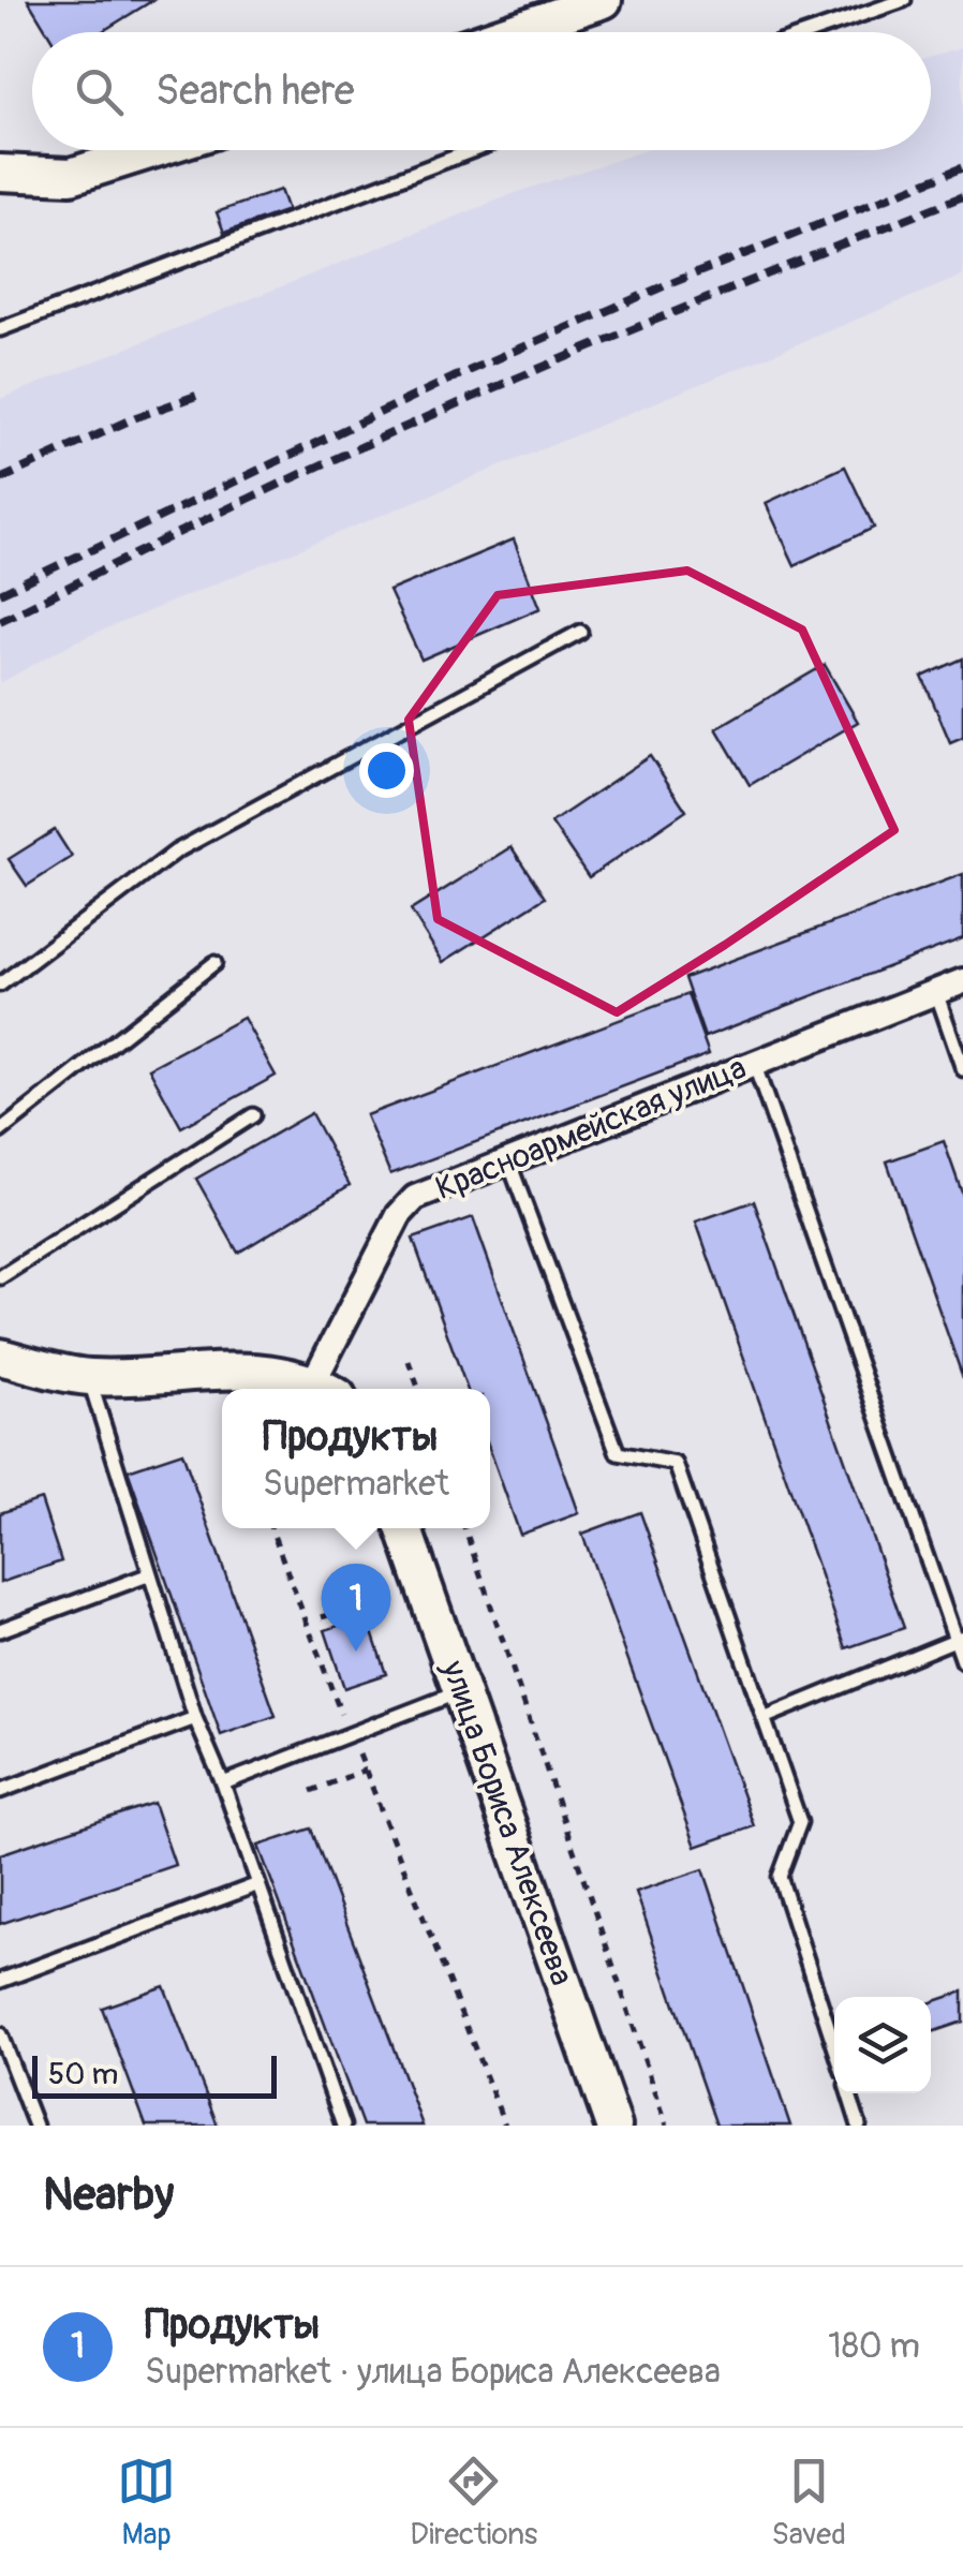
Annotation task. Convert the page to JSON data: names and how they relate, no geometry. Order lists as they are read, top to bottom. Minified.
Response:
{"streets":{"street":["Красноармейская улица","улица Бориса Алексеева"]},"scale_bar":"50 m","page":{"search":"Search here","popup":["Продукты","Supermarket"],"pins":"1","scale":"50 m","heading":"Nearby","list":[{"mark":"1","name":"Продукты","note":"Supermarket · улица Бориса Алексеева","value":"180 m"}],"nav":["Map","Directions","Saved"]}}
